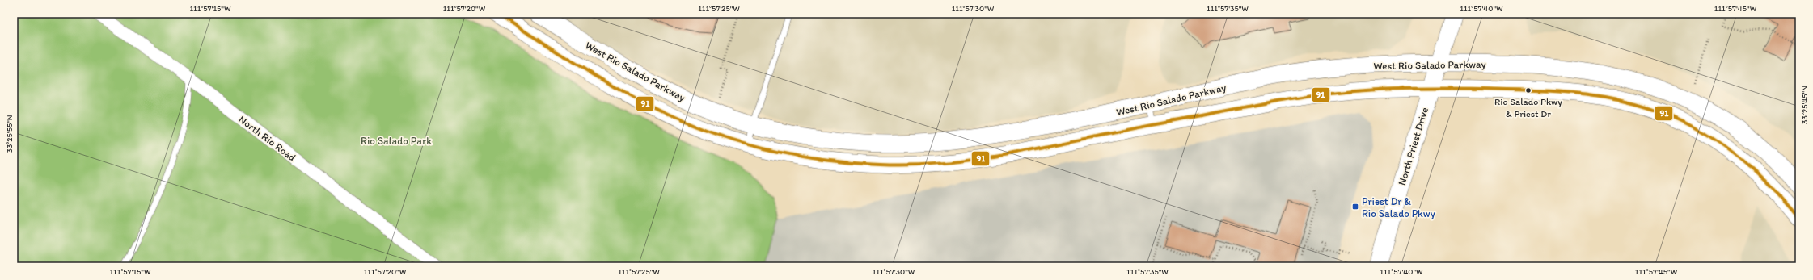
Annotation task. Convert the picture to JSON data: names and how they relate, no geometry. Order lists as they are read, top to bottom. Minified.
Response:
{"streets":{"main road":["West Rio Salado Parkway","North Priest Drive"],"street":["North Rio Road"]},"crossings":[["West Rio Salado Parkway","North Priest Drive"]],"parks":["Rio Salado Park"],"places":{"other":["Rio Salado Pkwy & Priest Dr"],"transit":["Priest Dr & Rio Salado Pkwy"]},"lines":["transit line 91"],"coordinates":["111°57'15\"W","111°57'20\"W","111°57'25\"W","111°57'30\"W","111°57'35\"W","111°57'40\"W","111°57'45\"W","33°25'45\"N","33°25'55\"N"]}
